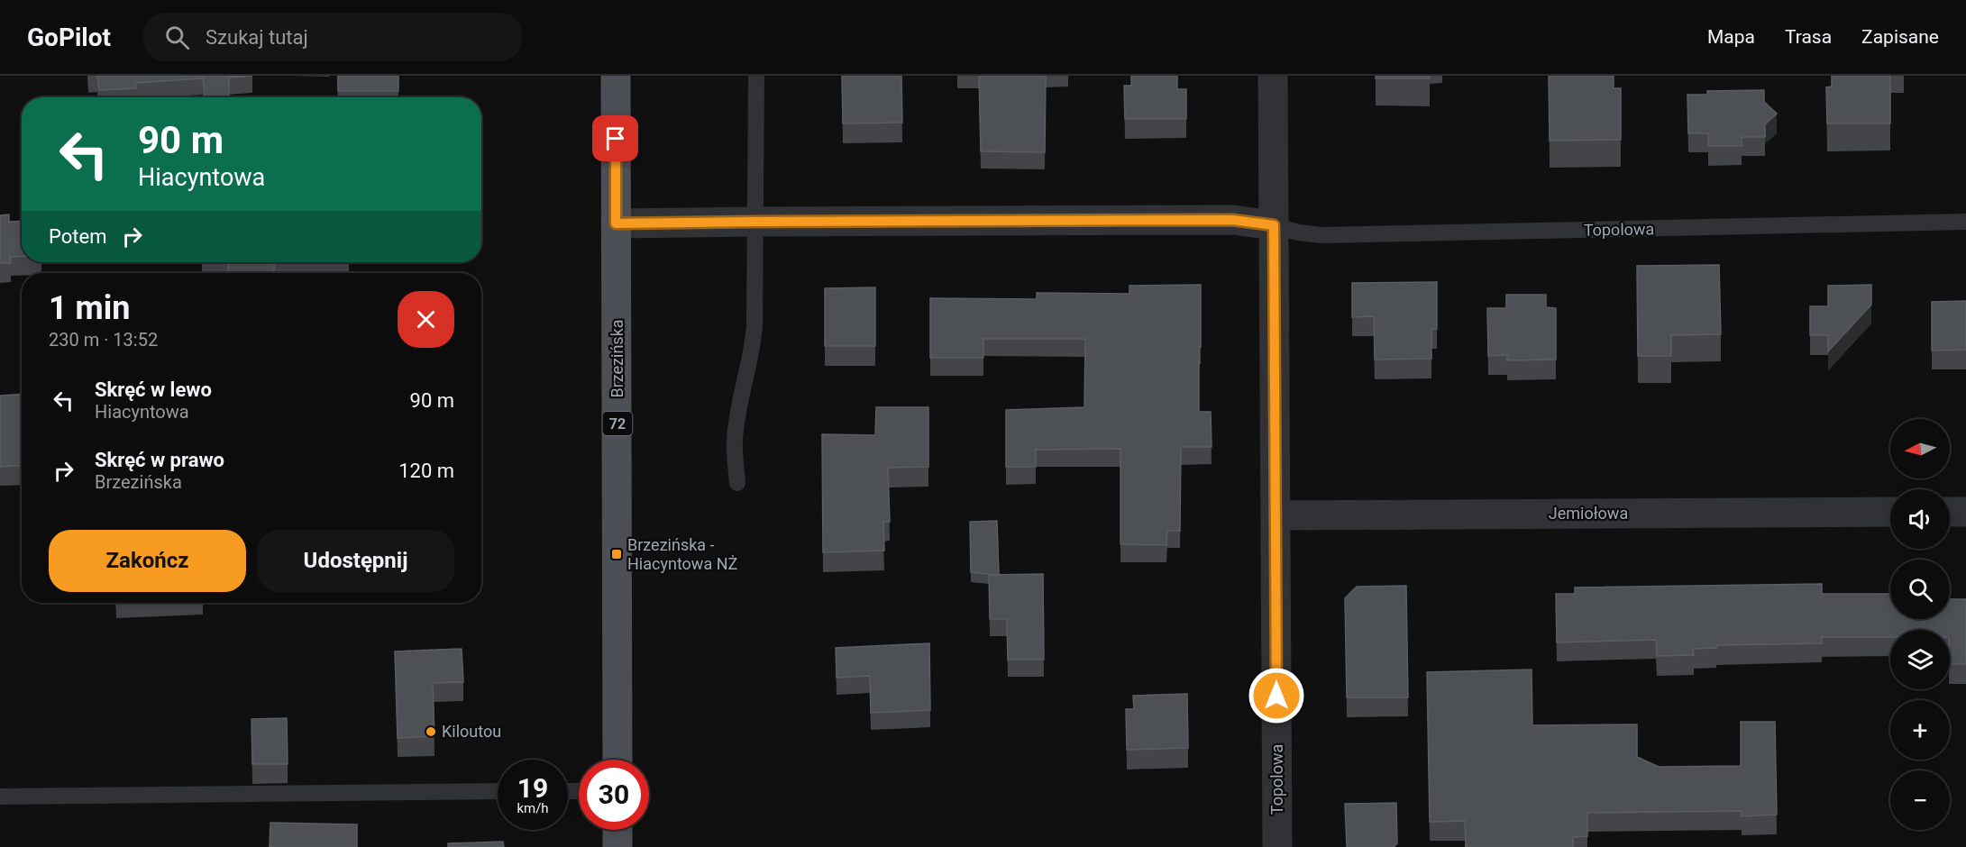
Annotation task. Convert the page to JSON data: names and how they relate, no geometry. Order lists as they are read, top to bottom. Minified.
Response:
{"streets":{"main road":["Brzezińska","72"],"street":["Topolowa","Jemiołowa"]},"crossings":[["Topolowa","Jemiołowa"]],"places":{"transit":["Brzezińska - Hiacyntowa NŻ"],"other":["Kiloutou"]},"north":"left","page":{"header":"GoPilot","search":"Szukaj tutaj","nav":["Mapa","Trasa","Zapisane"],"turn":["90 m","Hiacyntowa"],"then":"Potem","heading":["1 min","230 m · 13:52"],"list":[{"name":"Skręć w lewo","note":"Hiacyntowa","value":"90 m"},{"name":"Skręć w prawo","note":"Brzezińska","value":"120 m"}],"map_buttons":["+","−"],"buttons":["Zakończ","Udostępnij"],"speed":"19 km/h","limit":"30"}}
